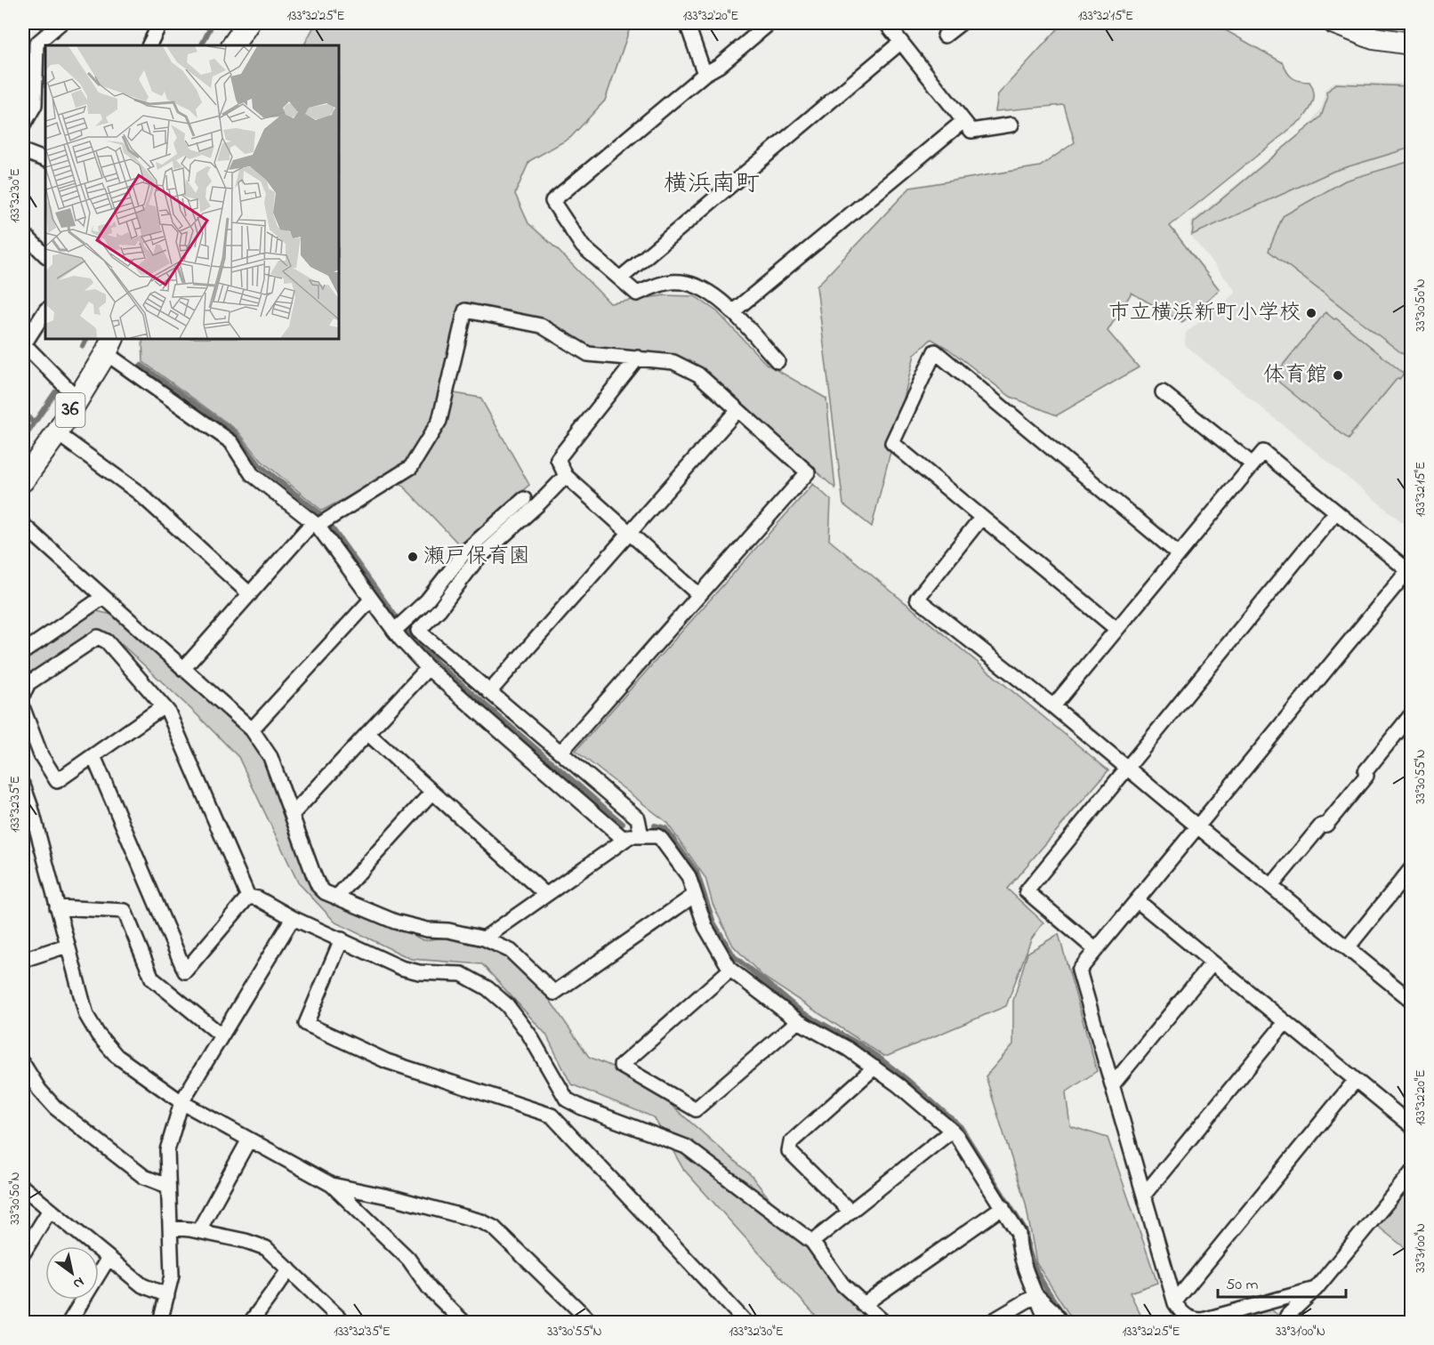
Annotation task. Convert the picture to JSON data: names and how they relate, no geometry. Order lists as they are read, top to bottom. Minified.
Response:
{"streets":{"main road":["36"]},"districts":["横浜南町"],"places":["市立横浜新町小学校","体育館","瀬戸保育園"],"scale_bar":"50 m","north":"bottom right","coordinates":["133°32'25\"E","133°32'20\"E","133°32'15\"E","133°32'30\"E","33°30'50\"N","33°30'55\"N","133°32'35\"E","33°31'00\"N"]}
